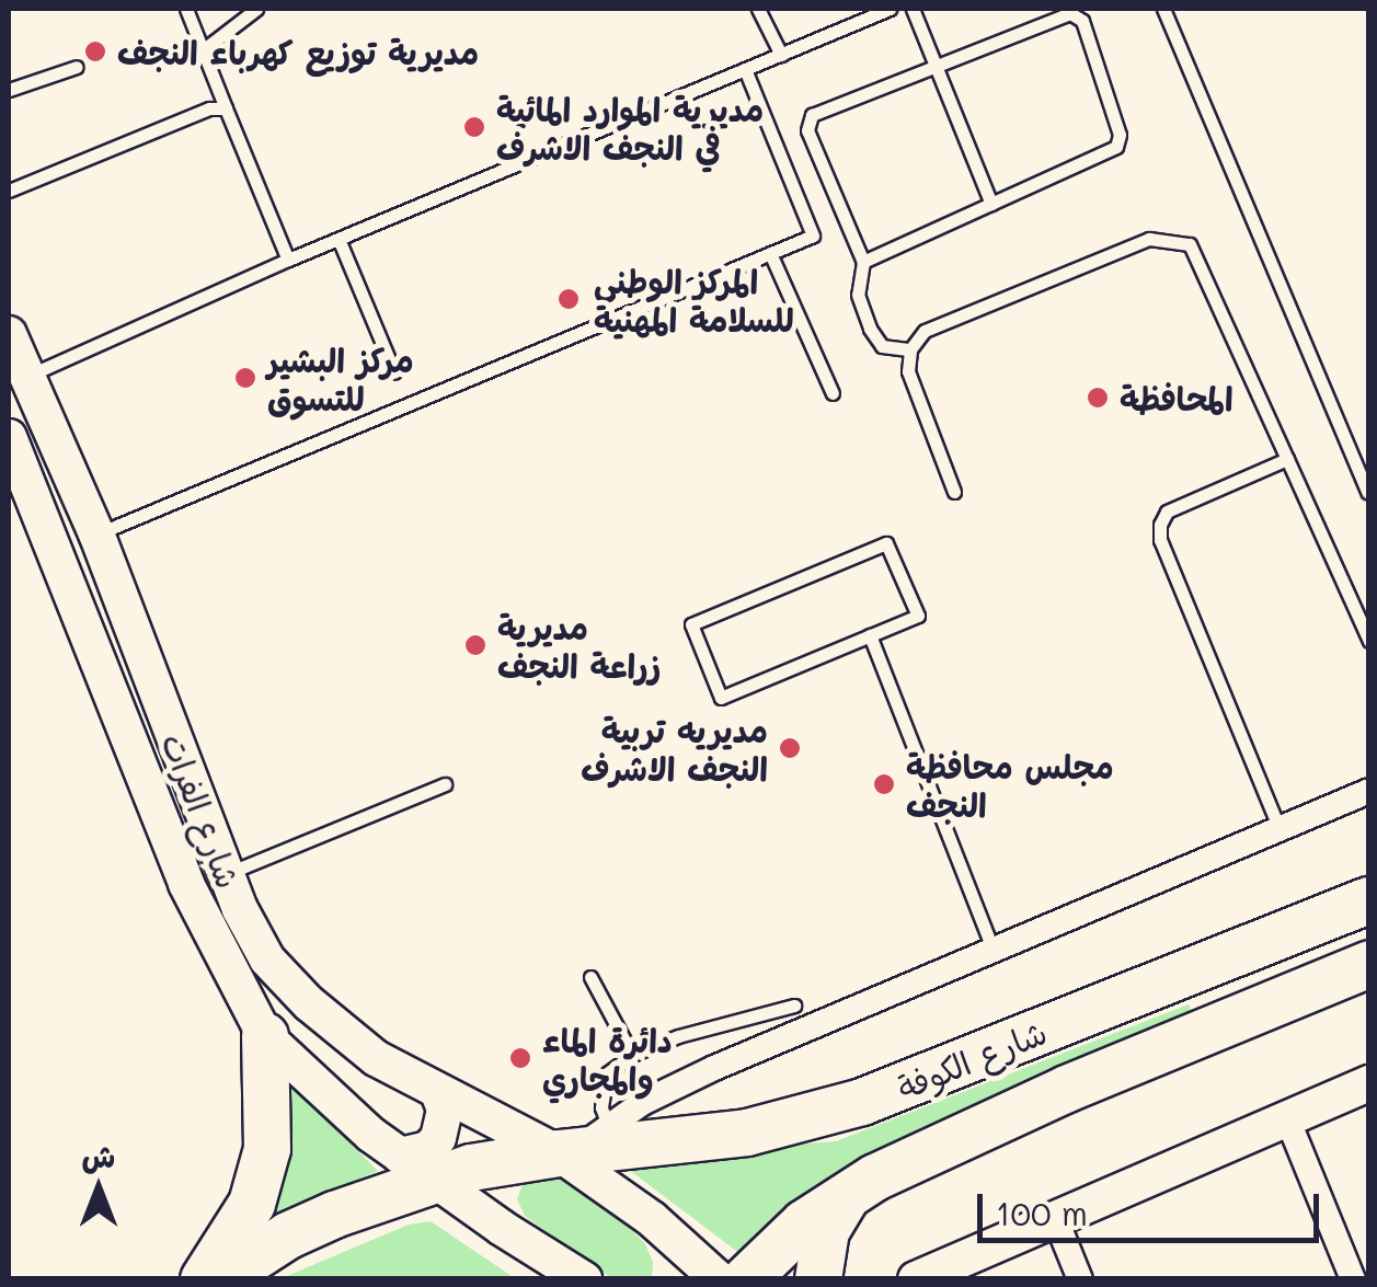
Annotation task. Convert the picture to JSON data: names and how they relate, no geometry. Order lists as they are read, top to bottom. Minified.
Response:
{"streets":{"highway":["شارع الكوفة"],"main road":["شارع الفرات"]},"crossings":[["شارع الفرات","شارع الكوفة"]],"places":["مديرية توزيع كهرباء النجف","مديرية الموارد المائية في النجف الاشرف","المركز الوطني للسلامة المهنية","مركز البشير للتسوق","المحافظة","مديرية زراعة النجف","مديريه تربية النجف الاشرف","مجلس محافظة النجف","دائرة الماء والمجاري"],"scale_bar":"100 m","north":"top"}
